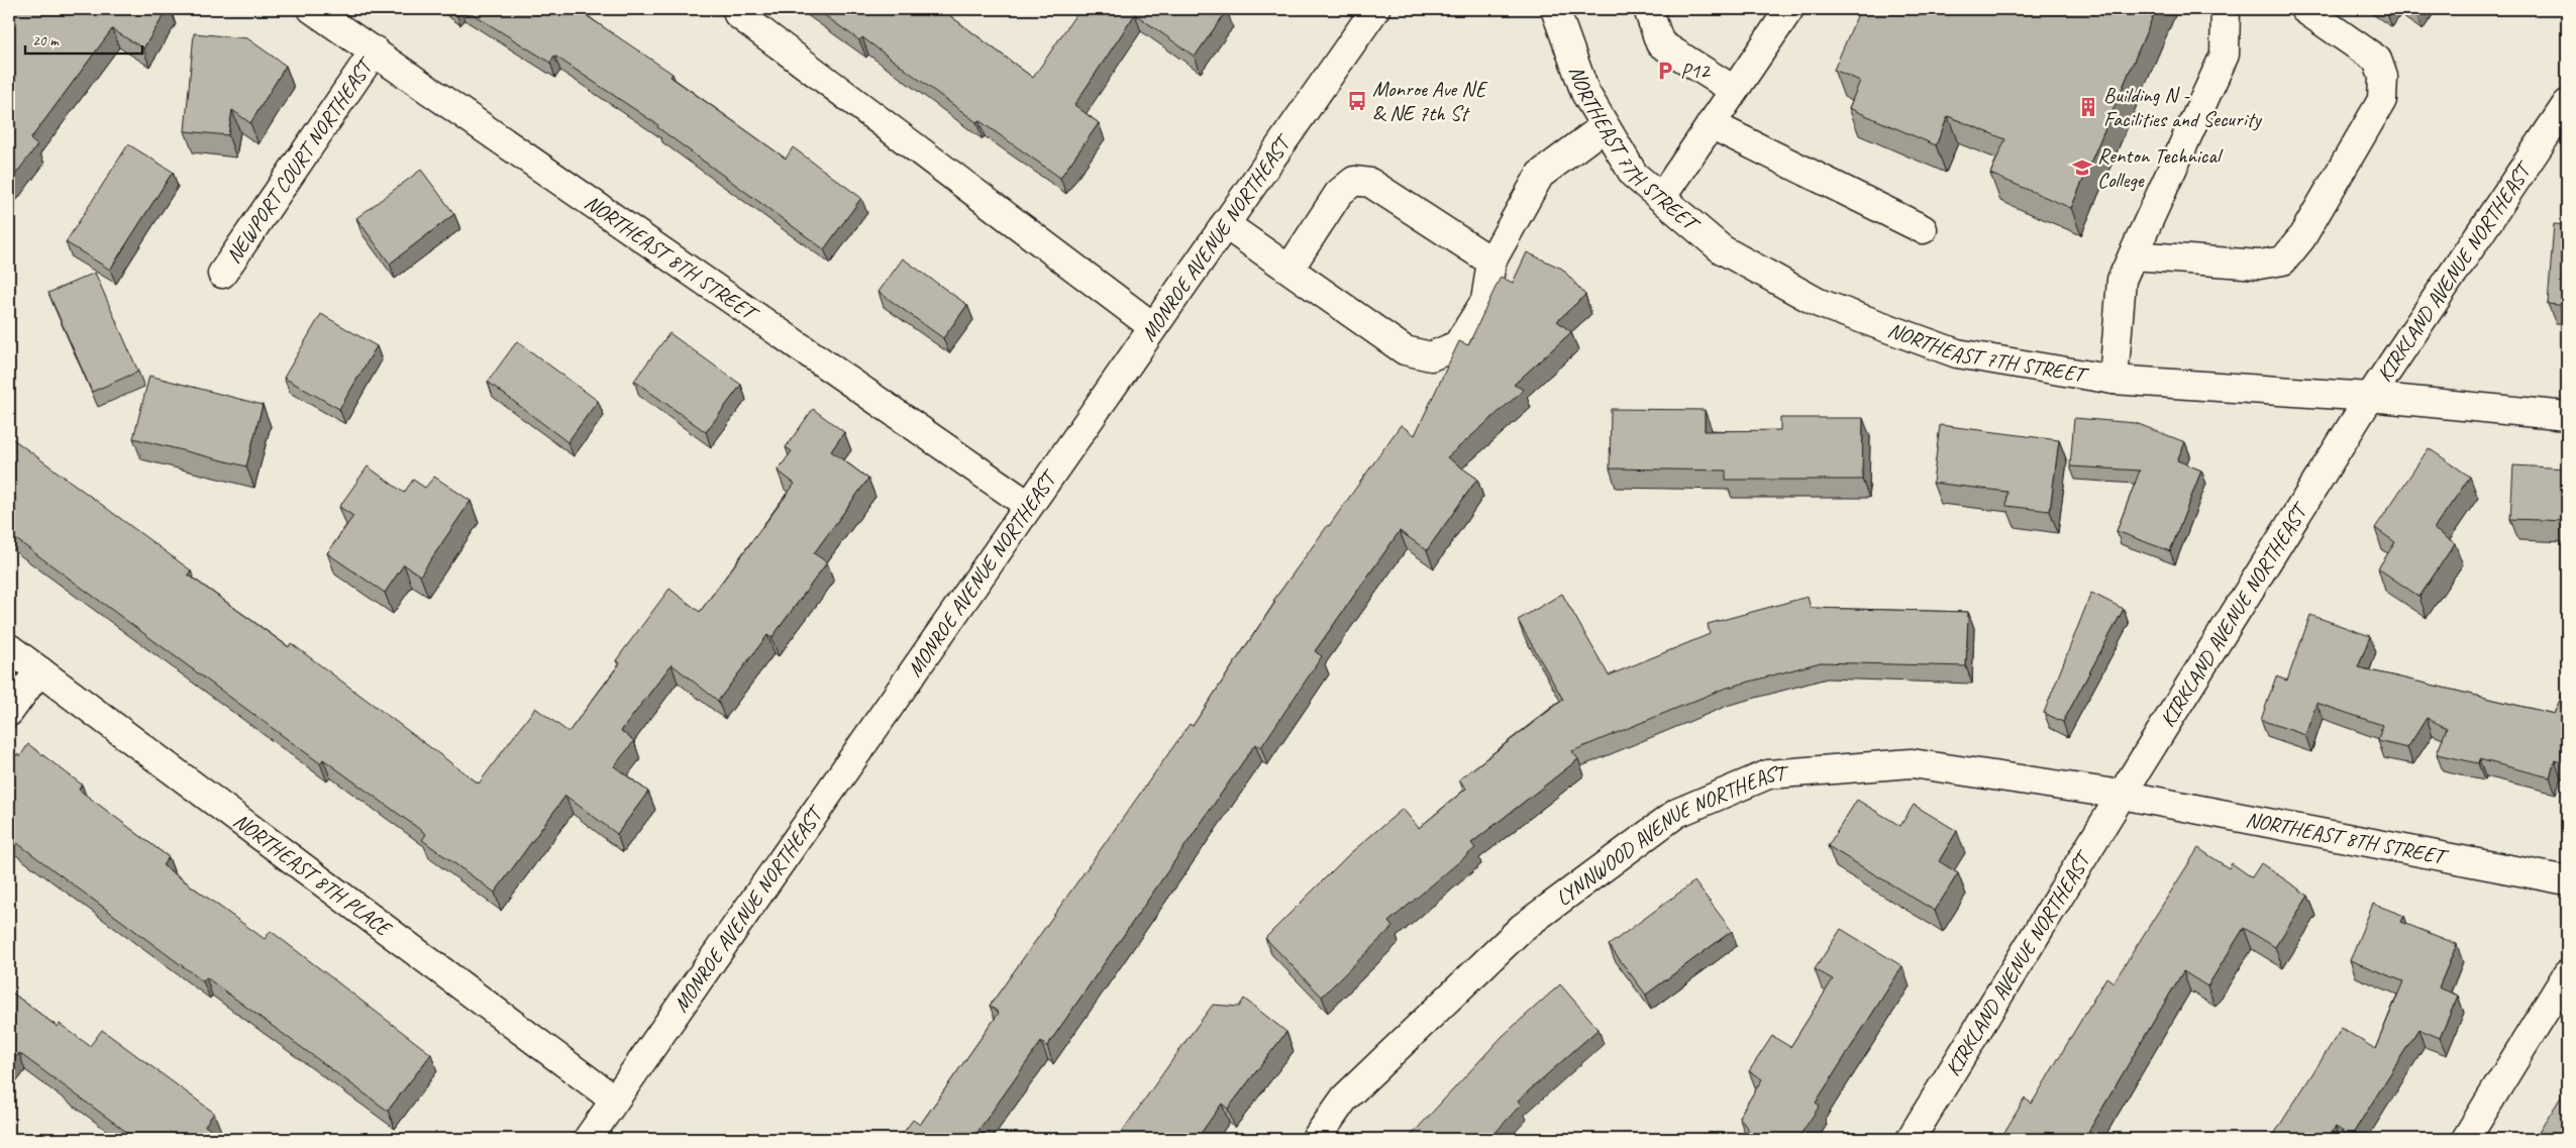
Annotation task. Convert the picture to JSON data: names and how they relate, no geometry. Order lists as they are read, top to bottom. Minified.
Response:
{"streets":{"street":["NORTHEAST 7TH STREET","NEWPORT COURT NORTHEAST","MONROE AVENUE NORTHEAST","NORTHEAST 8TH STREET","KIRKLAND AVENUE NORTHEAST","LYNNWOOD AVENUE NORTHEAST","NORTHEAST 8TH PLACE"]},"crossings":[["NORTHEAST 7TH STREET","KIRKLAND AVENUE NORTHEAST"],["NEWPORT COURT NORTHEAST","NORTHEAST 8TH STREET"],["MONROE AVENUE NORTHEAST","NORTHEAST 8TH STREET"],["MONROE AVENUE NORTHEAST","NORTHEAST 8TH PLACE"],["NORTHEAST 8TH STREET","KIRKLAND AVENUE NORTHEAST"],["NORTHEAST 8TH STREET","LYNNWOOD AVENUE NORTHEAST"],["KIRKLAND AVENUE NORTHEAST","LYNNWOOD AVENUE NORTHEAST"]],"places":{"parking":["P12"],"bus stop":["Monroe Ave NE & NE 7th St"],"building":["Building N - Facilities and Security"],"school or university":["Renton Technical College"]},"scale_bar":"20 m"}
